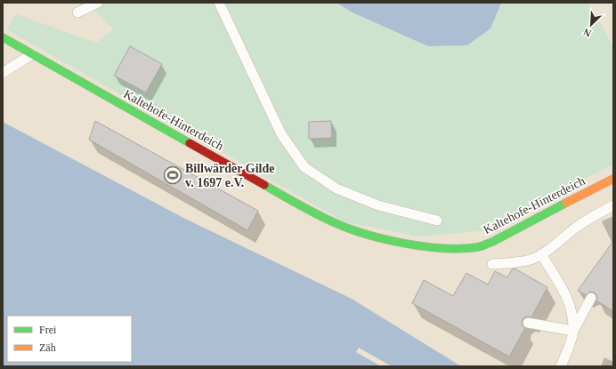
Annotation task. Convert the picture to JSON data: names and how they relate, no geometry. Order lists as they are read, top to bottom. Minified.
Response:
{"streets":{"street":["Kaltehofe-Hinterdeich"]},"places":{"sports":["Billwärder Gilde v. 1697 e.V."]},"legend":["Frei","Zäh"],"north":"bottom left"}
